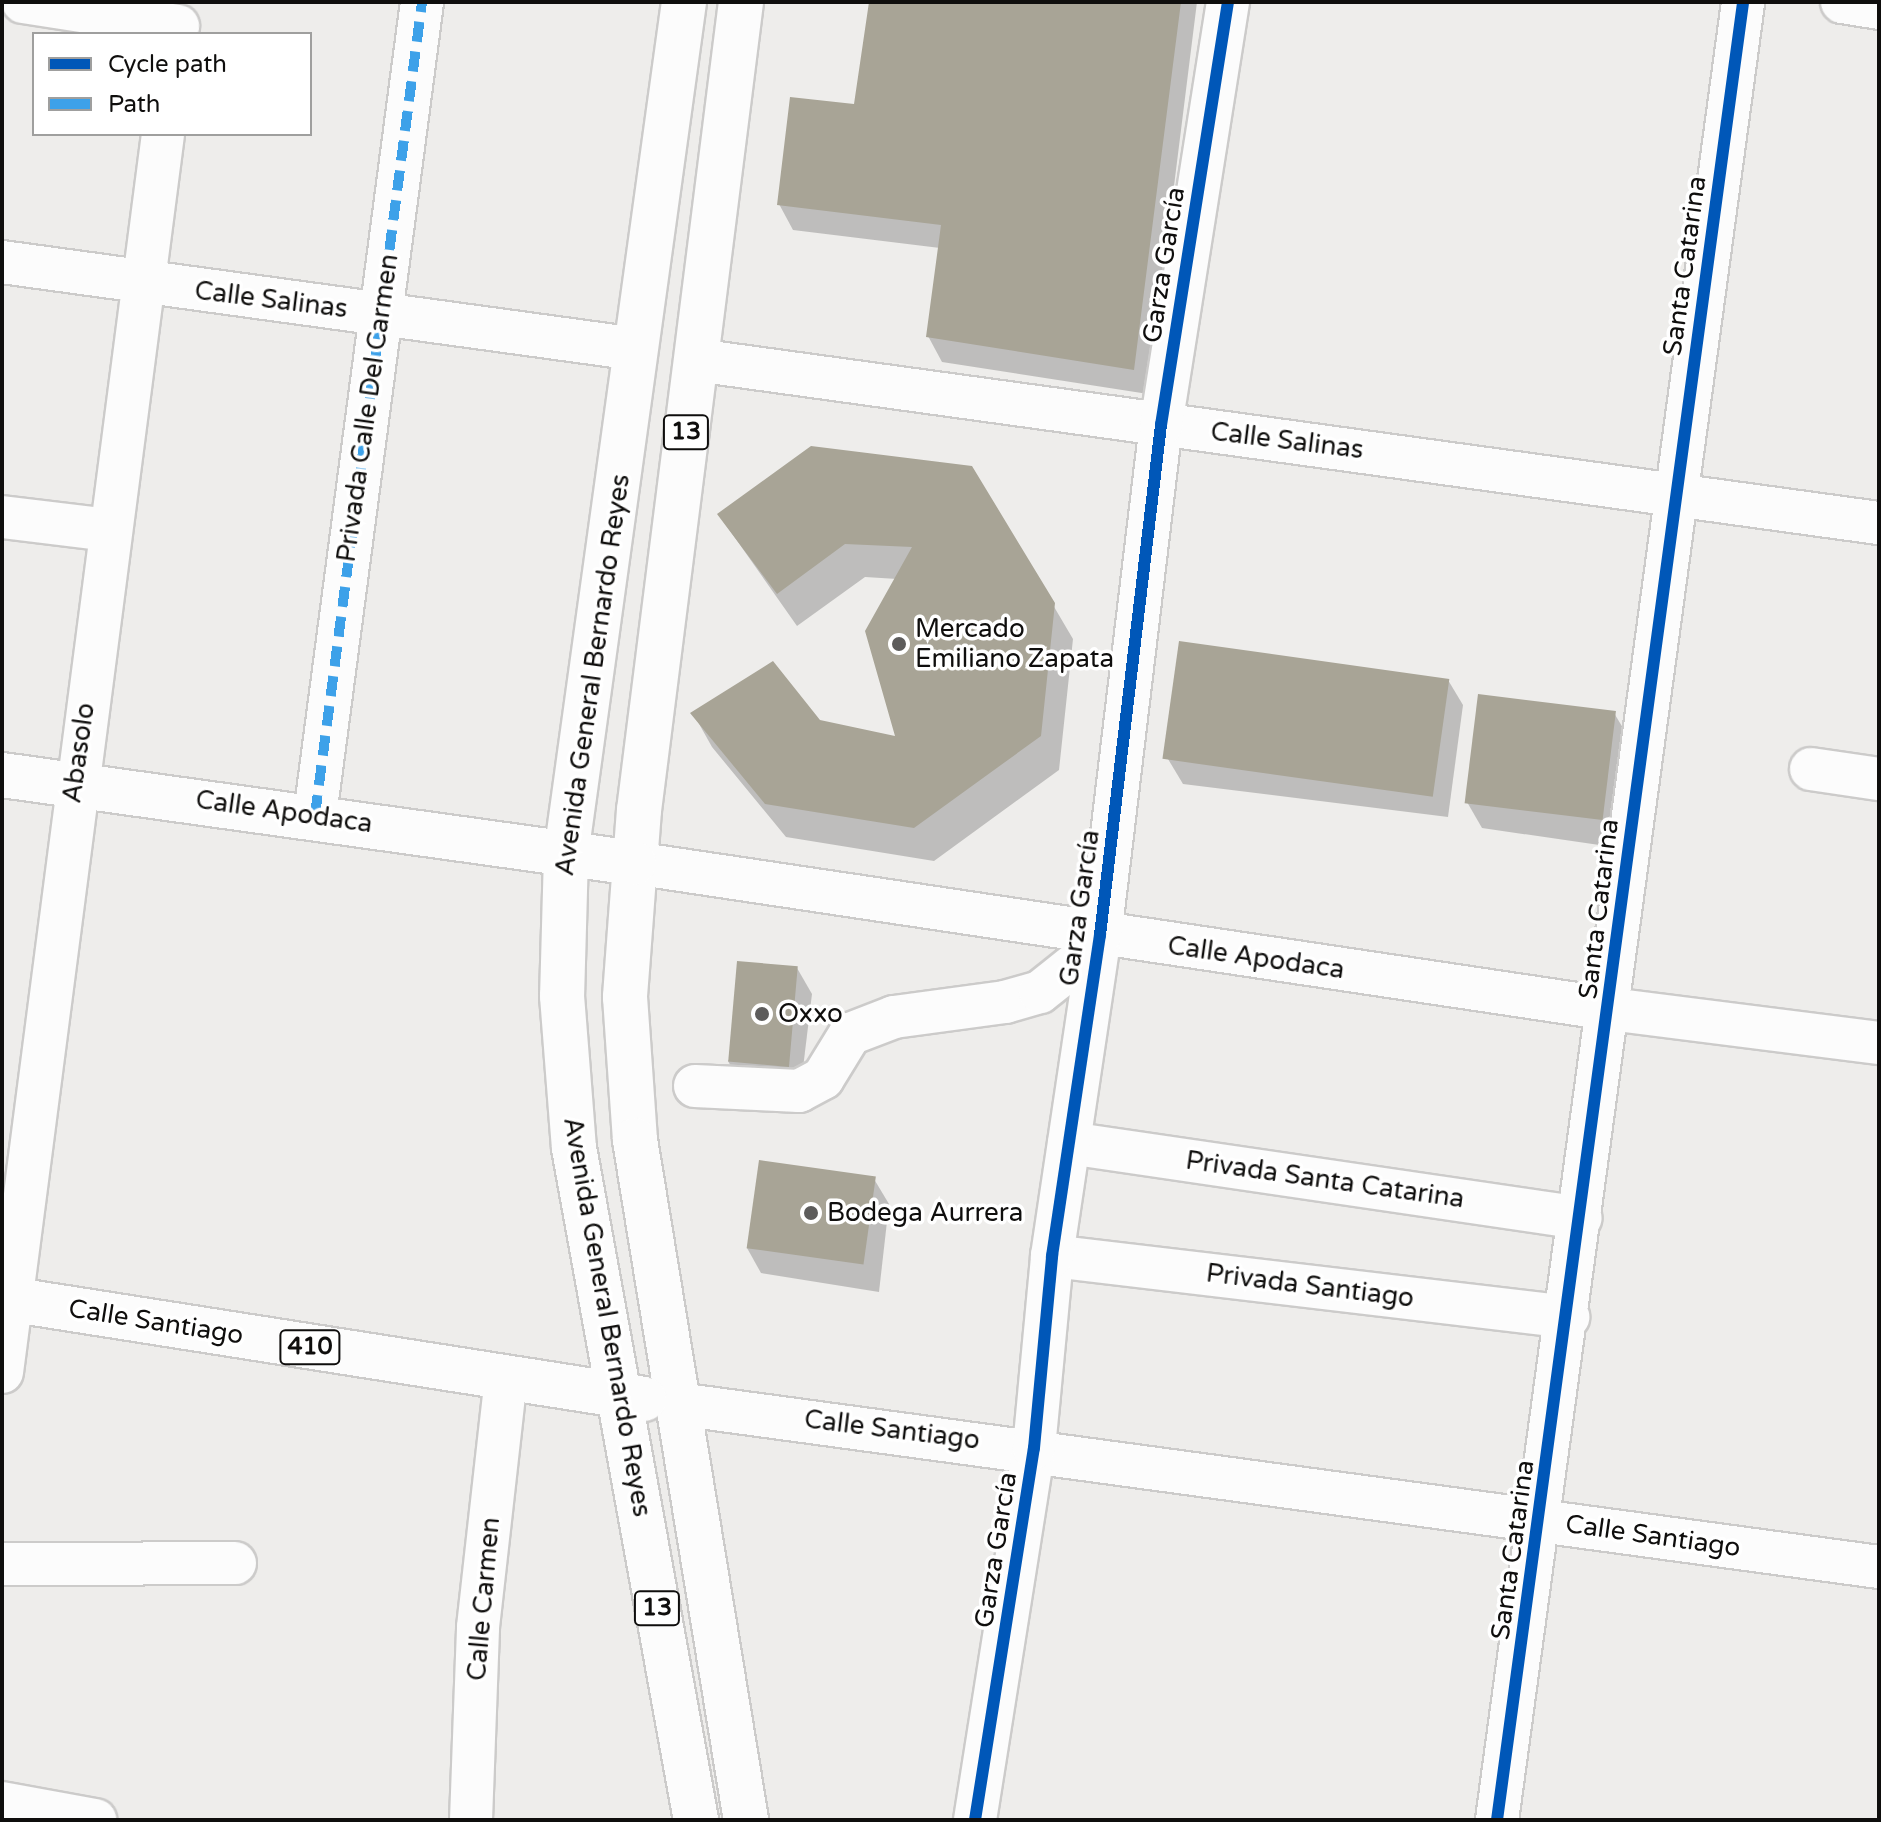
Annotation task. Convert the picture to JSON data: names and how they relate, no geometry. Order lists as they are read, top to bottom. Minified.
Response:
{"streets":{"main road":["13","Avenida General Bernardo Reyes","Calle Apodaca","Calle Santiago","410"],"street":["Garza García","Santa Catarina","Calle Salinas","Privada Calle Del Carmen","Abasolo","Privada Santa Catarina","Privada Santiago","Calle Carmen"]},"crossings":[["Garza García","Calle Salinas"],["Garza García","Calle Apodaca"],["Garza García","Privada Santa Catarina"],["Garza García","Privada Santiago"],["Garza García","Calle Santiago"],["Santa Catarina","Calle Salinas"],["Santa Catarina","Calle Apodaca"],["Santa Catarina","Privada Santa Catarina"],["Santa Catarina","Privada Santiago"],["Santa Catarina","Calle Santiago"],["Calle Salinas","Privada Calle Del Carmen"],["Calle Salinas","Avenida General Bernardo Reyes"],["Calle Salinas","Abasolo"],["Privada Calle Del Carmen","Calle Apodaca"],["Avenida General Bernardo Reyes","Calle Apodaca"],["Avenida General Bernardo Reyes","Calle Santiago"],["Abasolo","Calle Apodaca"],["Abasolo","Calle Santiago"],["Calle Santiago","Calle Carmen"]],"places":["Mercado Emiliano Zapata","Oxxo","Bodega Aurrera"],"legend":["Cycle path","Path"]}
